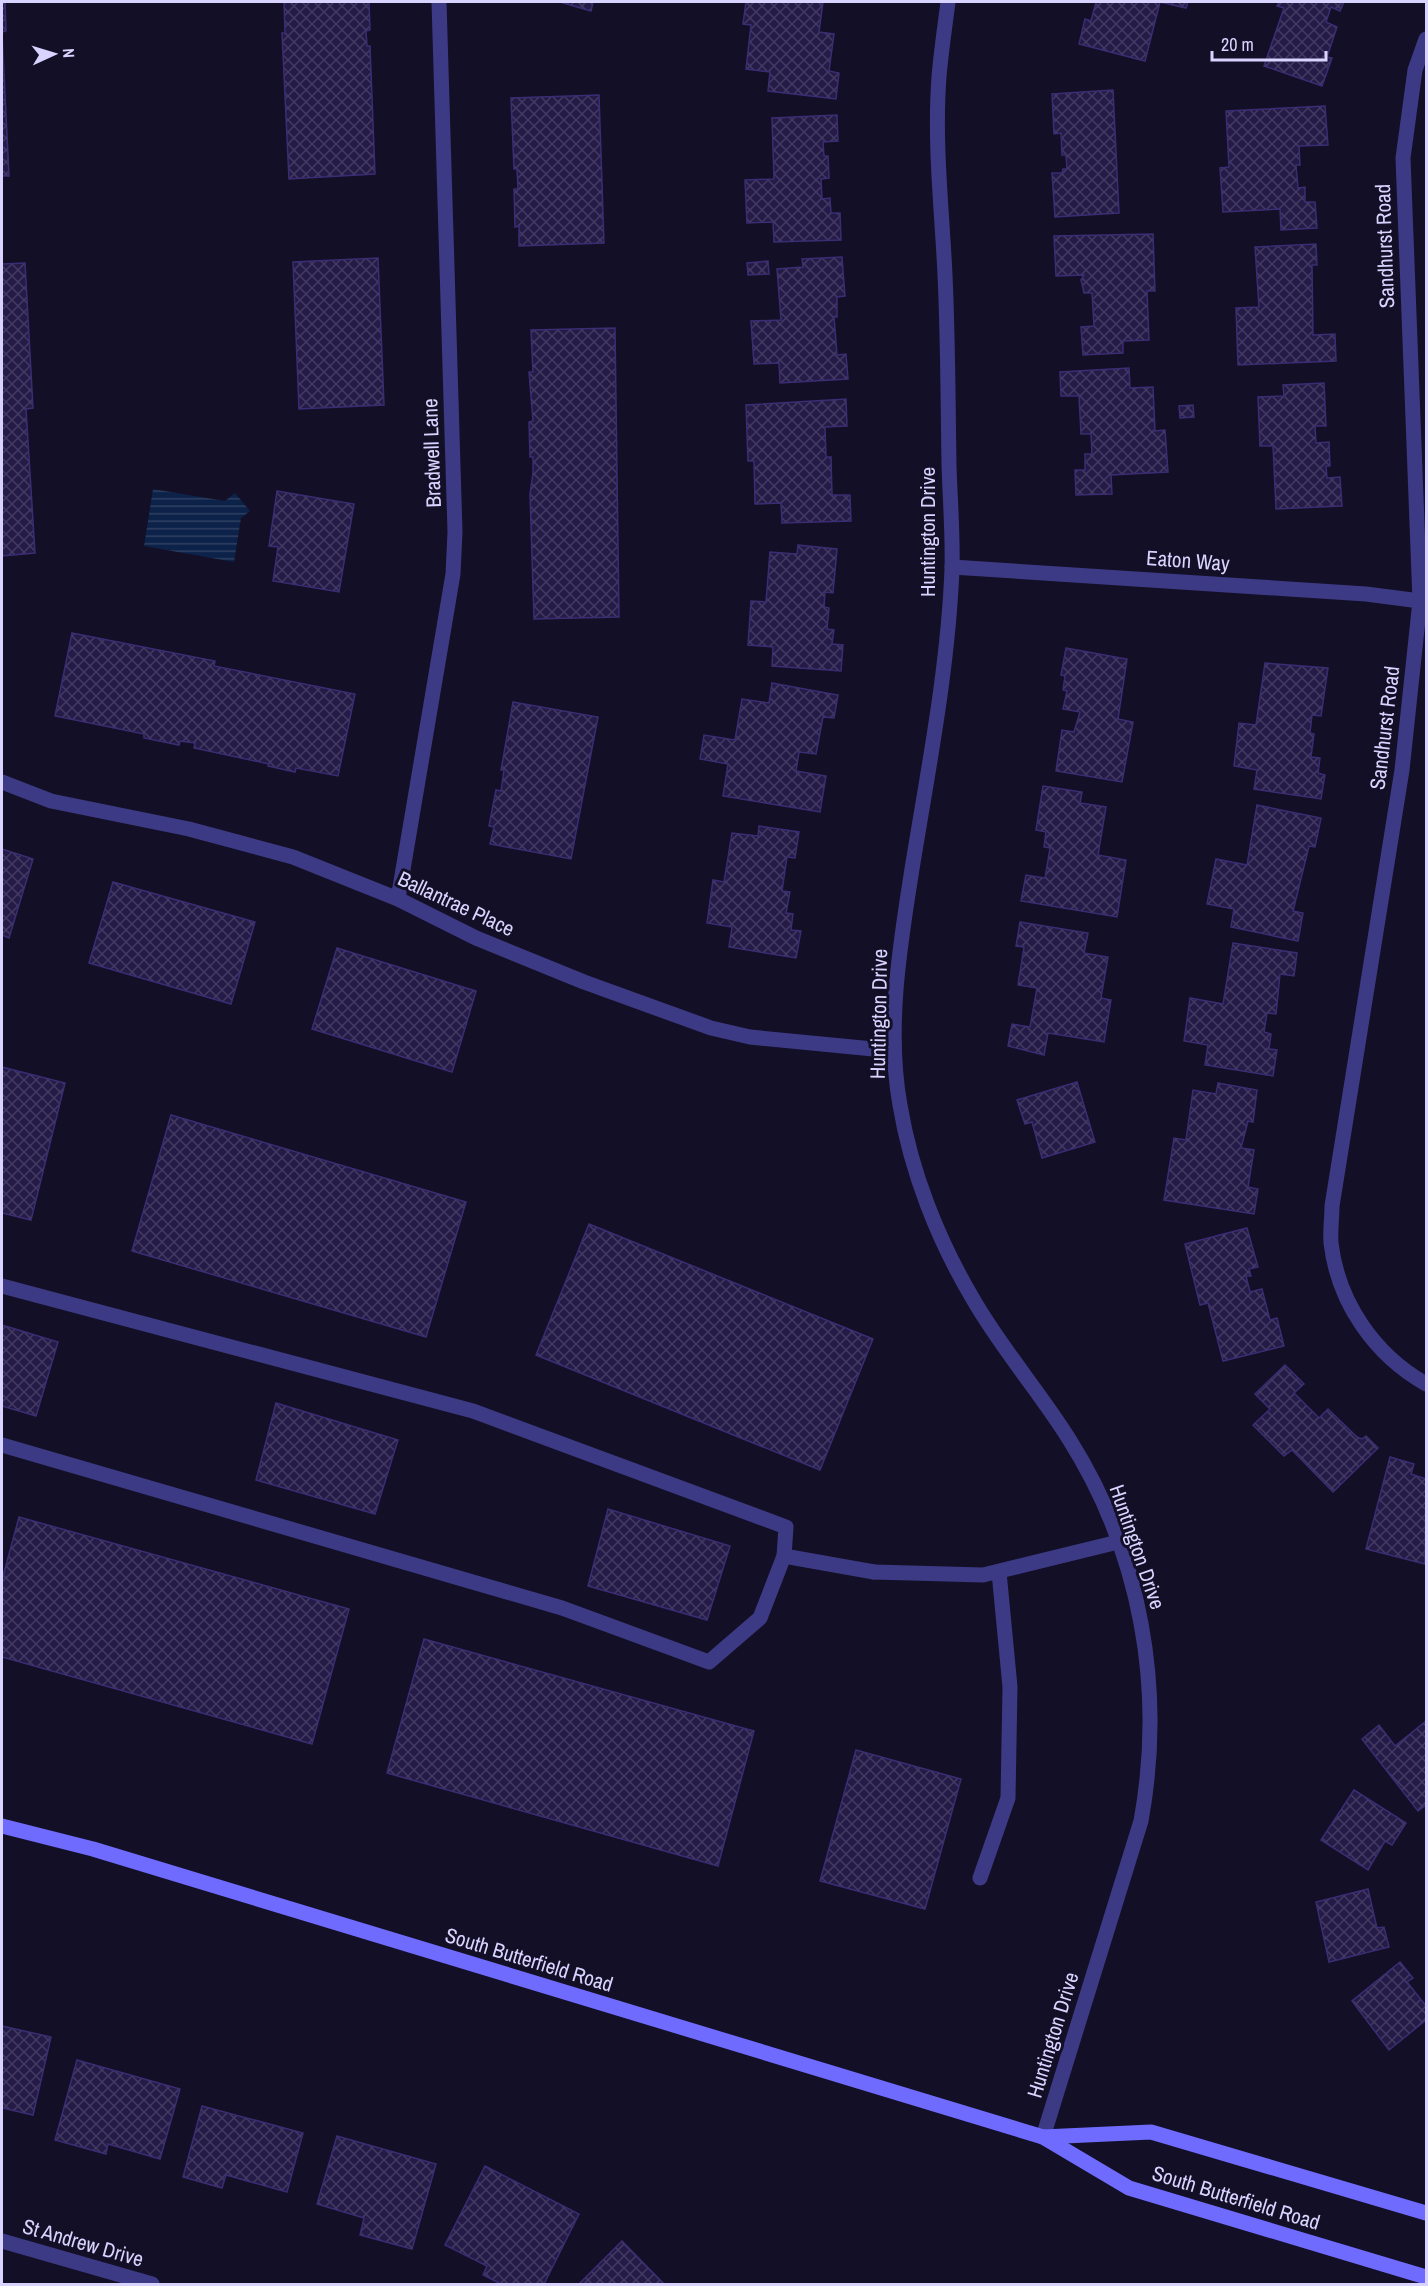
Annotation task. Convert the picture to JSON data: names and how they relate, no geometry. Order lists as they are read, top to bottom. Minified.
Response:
{"streets":{"main road":["South Butterfield Road"],"street":["Sandhurst Road","Bradwell Lane","Huntington Drive","Eaton Way","Ballantrae Place","St Andrew Drive"]},"crossings":[["Sandhurst Road","Eaton Way"],["Bradwell Lane","Ballantrae Place"],["Huntington Drive","Eaton Way"],["Huntington Drive","Ballantrae Place"],["Huntington Drive","South Butterfield Road"]],"scale_bar":"20 m","north":"right"}
